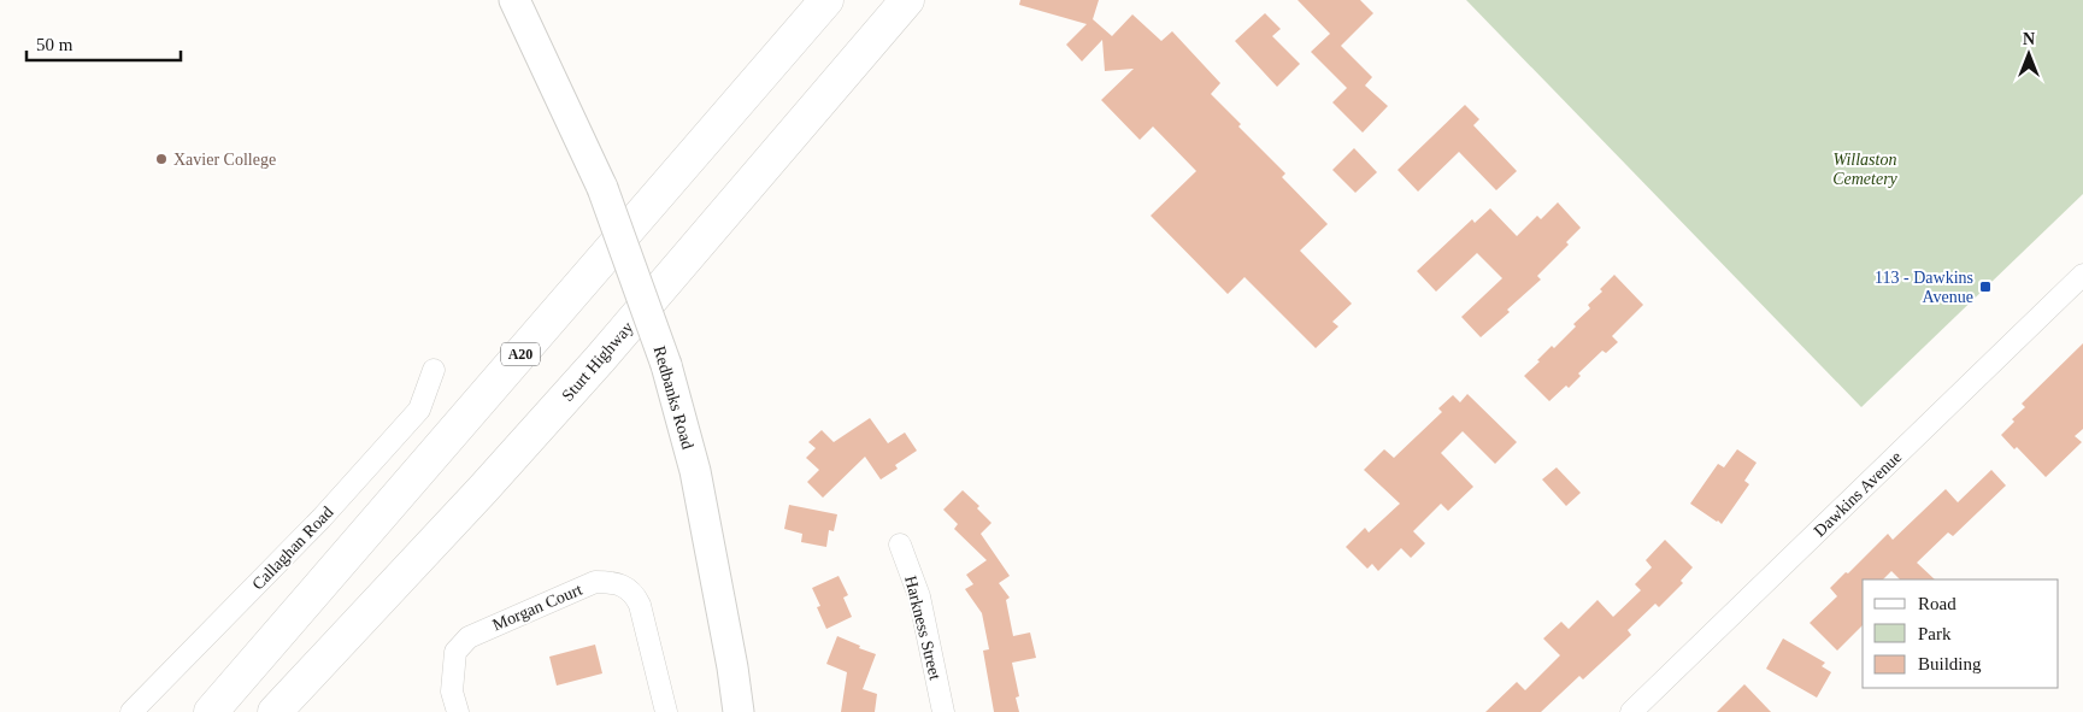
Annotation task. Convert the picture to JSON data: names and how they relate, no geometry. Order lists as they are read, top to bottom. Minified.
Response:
{"streets":{"highway":["A20","Sturt Highway"],"main road":["Redbanks Road"],"street":["Dawkins Avenue","Callaghan Road","Morgan Court","Harkness Street"]},"parks":["Willaston Cemetery"],"places":{"other":["Xavier College"],"transit":["113 - Dawkins Avenue"]},"legend":["Road","Park","Building"],"scale_bar":"50 m","north":"top"}
